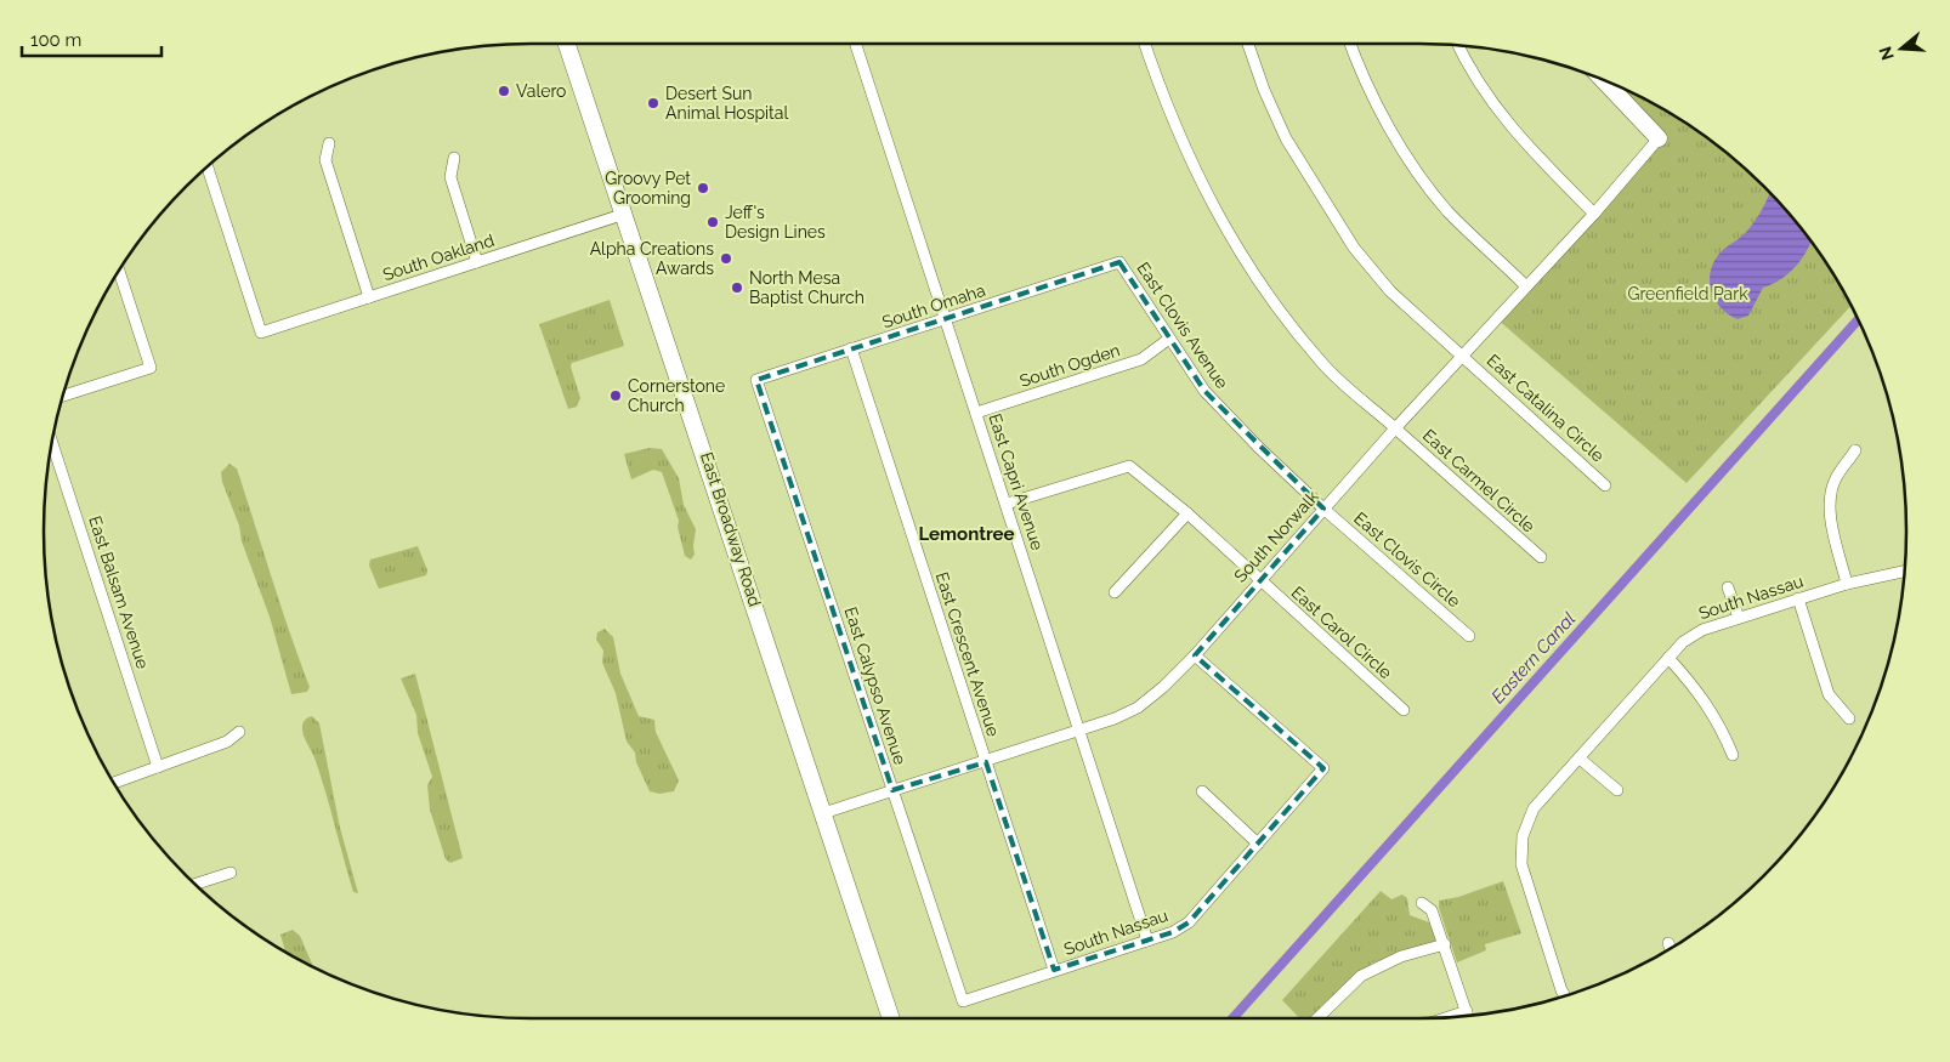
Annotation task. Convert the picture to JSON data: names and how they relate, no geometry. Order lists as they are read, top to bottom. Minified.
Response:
{"streets":{"main road":["East Broadway Road"],"street":["South Oakland","South Omaha","East Clovis Avenue","South Ogden","East Catalina Circle","East Carmel Circle","East Capri Avenue","South Norwalk","East Clovis Circle","East Balsam Avenue","South Nassau","East Carol Circle","East Crescent Avenue","East Calypso Avenue"]},"crossings":[["South Oakland","East Broadway Road"],["South Omaha","East Clovis Avenue"],["South Omaha","East Capri Avenue"],["South Omaha","East Crescent Avenue"],["South Omaha","East Calypso Avenue"],["East Clovis Avenue","South Ogden"],["East Clovis Avenue","South Norwalk"],["East Clovis Avenue","East Clovis Circle"],["South Ogden","East Capri Avenue"],["East Catalina Circle","South Norwalk"],["East Carmel Circle","South Norwalk"],["East Capri Avenue","South Norwalk"],["East Capri Avenue","South Nassau"],["East Capri Avenue","East Carol Circle"],["East Broadway Road","South Norwalk"],["South Norwalk","East Clovis Circle"],["South Norwalk","South Nassau"],["South Norwalk","East Carol Circle"],["South Norwalk","East Crescent Avenue"],["South Norwalk","East Calypso Avenue"],["South Nassau","East Crescent Avenue"],["South Nassau","East Calypso Avenue"]],"districts":["Lemontree"],"water":["Eastern Canal"],"parks":["Greenfield Park"],"places":["Valero","Desert Sun Animal Hospital","Groovy Pet Grooming","Jeff's Design Lines","Alpha Creations Awards","North Mesa Baptist Church","Cornerstone Church"],"scale_bar":"100 m","north":"left"}
